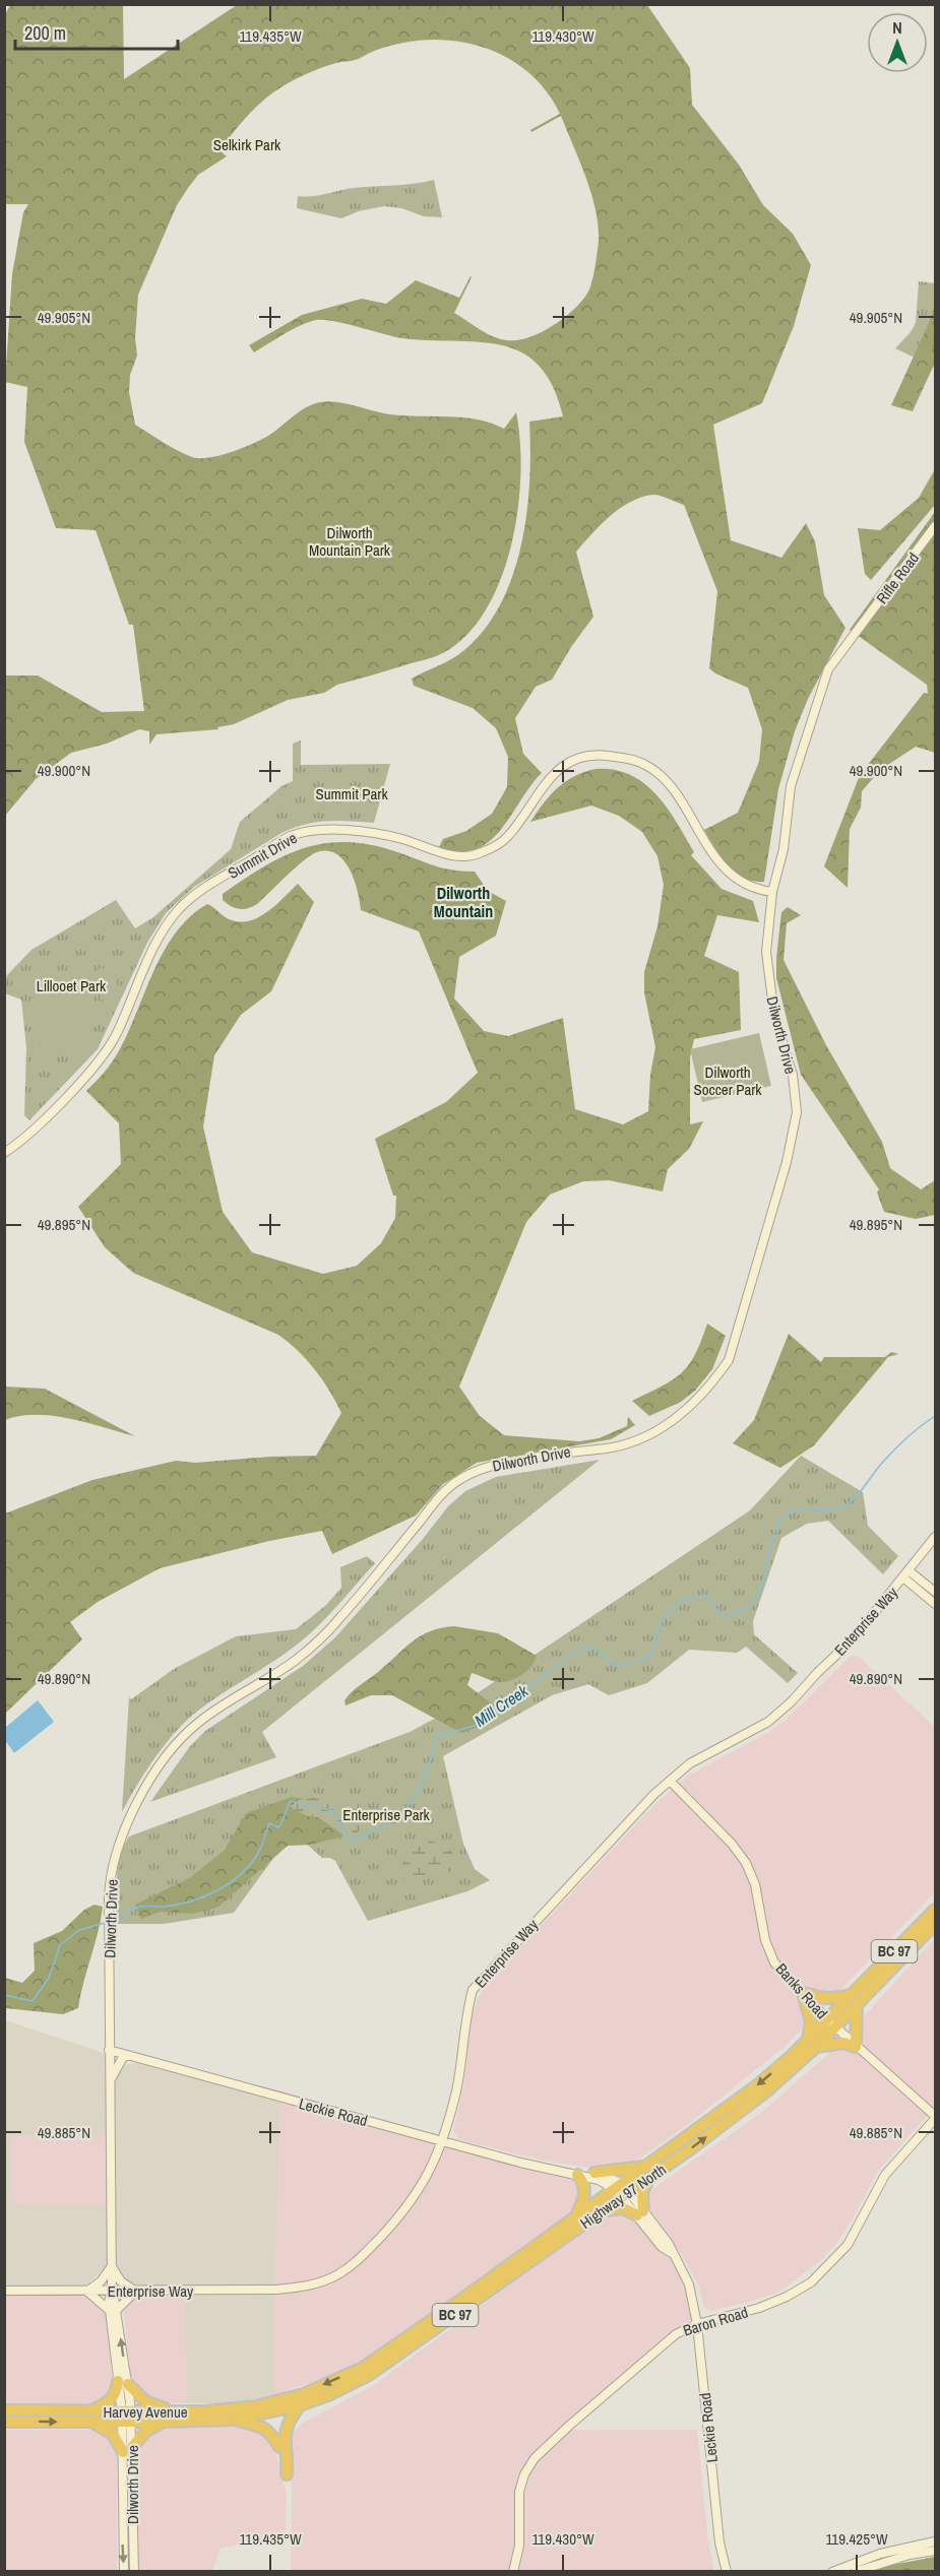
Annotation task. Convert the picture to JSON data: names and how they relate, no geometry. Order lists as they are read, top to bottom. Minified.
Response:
{"streets":{"highway":["BC 97","Highway 97 North","Harvey Avenue"],"street":["Rifle Road","Summit Drive","Dilworth Drive","Enterprise Way","Banks Road","Leckie Road","Baron Road"]},"crossings":[["Rifle Road","Dilworth Drive"],["Summit Drive","Dilworth Drive"],["Dilworth Drive","Enterprise Way"],["Dilworth Drive","Leckie Road"],["Dilworth Drive","Harvey Avenue"],["Enterprise Way","Banks Road"],["Enterprise Way","Leckie Road"],["Banks Road","Highway 97 North"],["Banks Road","Baron Road"],["Leckie Road","Highway 97 North"],["Leckie Road","Baron Road"],["Highway 97 North","Harvey Avenue"]],"districts":["Dilworth Mountain"],"water":["Mill Creek"],"parks":["Selkirk Park","Dilworth Mountain Park","Summit Park","Lillooet Park","Dilworth Soccer Park","Enterprise Park"],"scale_bar":"200 m","north":"top","coordinates":["119.435°W","119.430°W","49.905°N","49.900°N","49.895°N","49.890°N","49.885°N","119.425°W"]}
